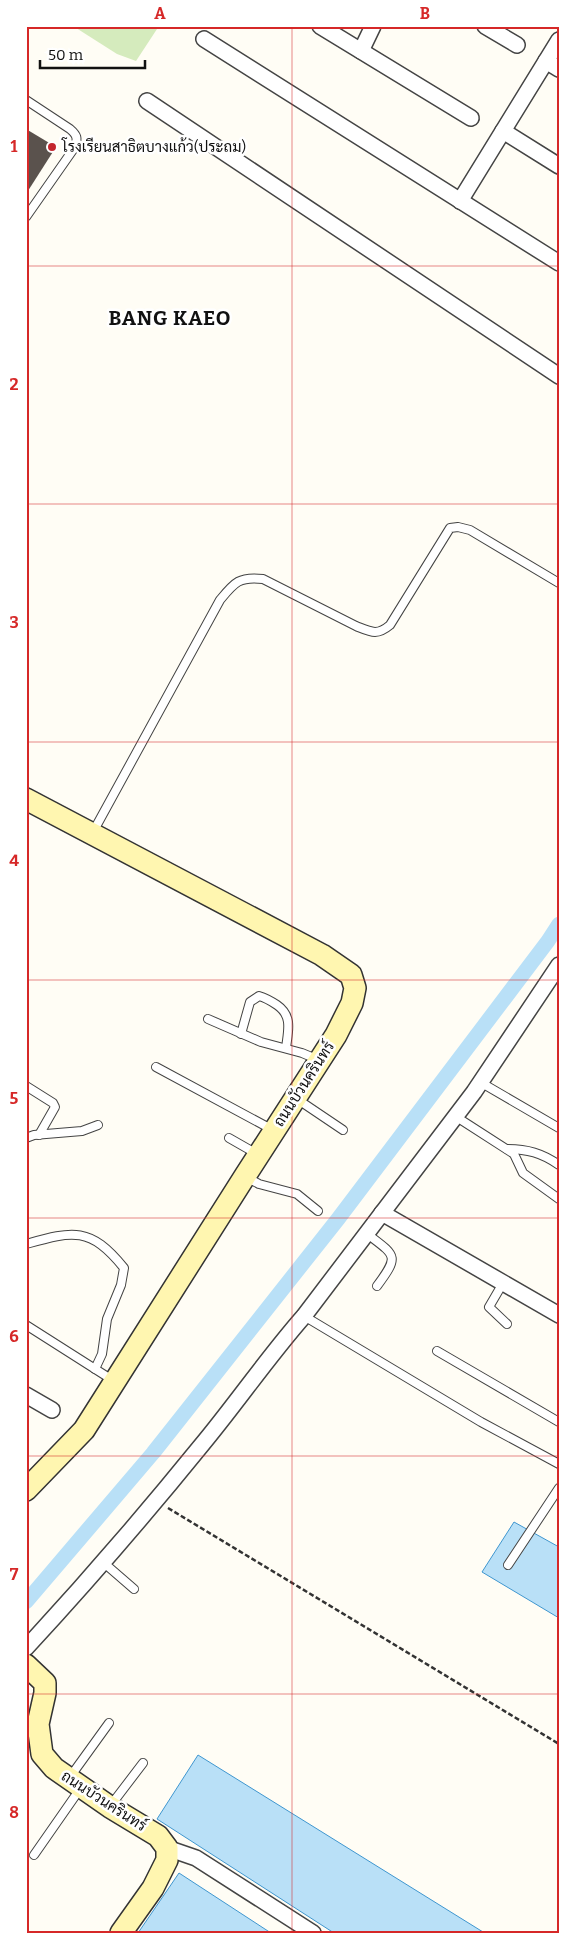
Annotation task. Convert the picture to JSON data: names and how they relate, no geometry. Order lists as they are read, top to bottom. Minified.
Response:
{"streets":{"street":["ถนนบัวนครินทร์"]},"districts":["BANG KAEO"],"places":["โรงเรียนสาธิตบางแก้ว(ประถม)"],"scale_bar":"50 m","grid":{"columns":["A","B"],"rows":["1","2","3","4","5","6","7","8"]}}
